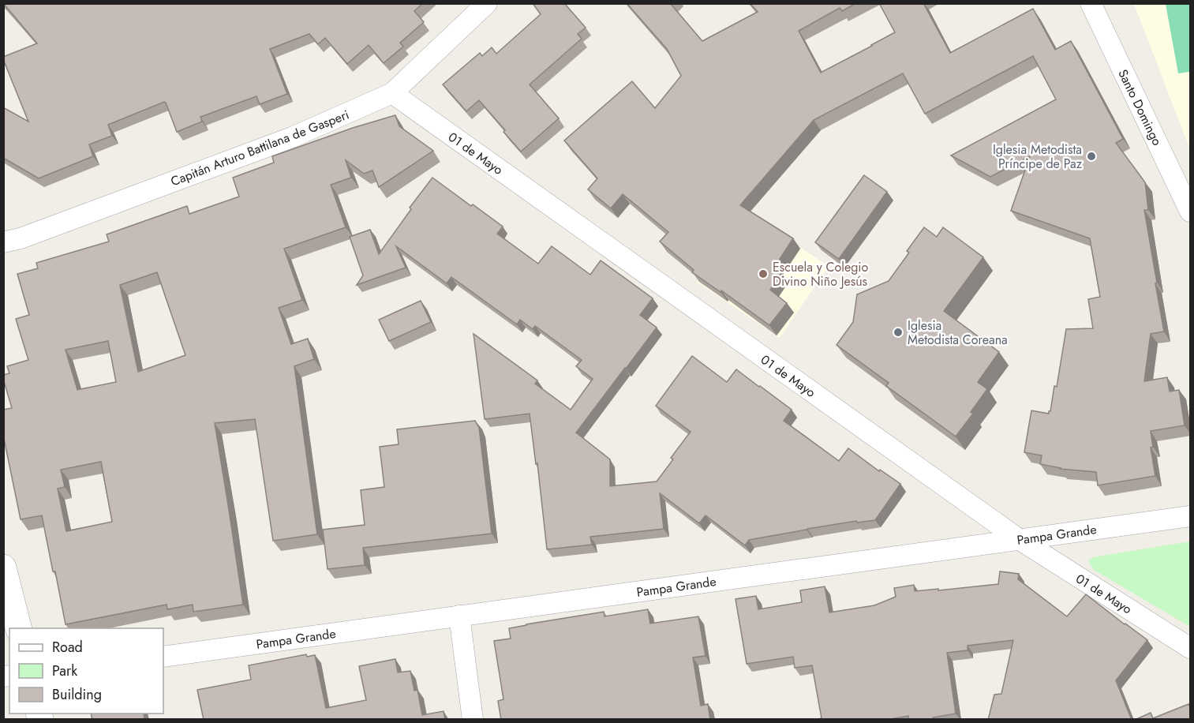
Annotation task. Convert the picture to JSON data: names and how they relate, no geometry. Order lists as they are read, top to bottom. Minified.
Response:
{"streets":{"street":["Santo Domingo","Capitán Arturo Battilana de Gasperi","01 de Mayo","Pampa Grande"]},"crossings":[["Capitán Arturo Battilana de Gasperi","01 de Mayo"],["01 de Mayo","Pampa Grande"]],"places":["Iglesia Metodista Príncipe de Paz","Escuela y Colegio Divino Niño Jesús","Iglesia Metodista Coreana"],"legend":["Road","Park","Building"]}
